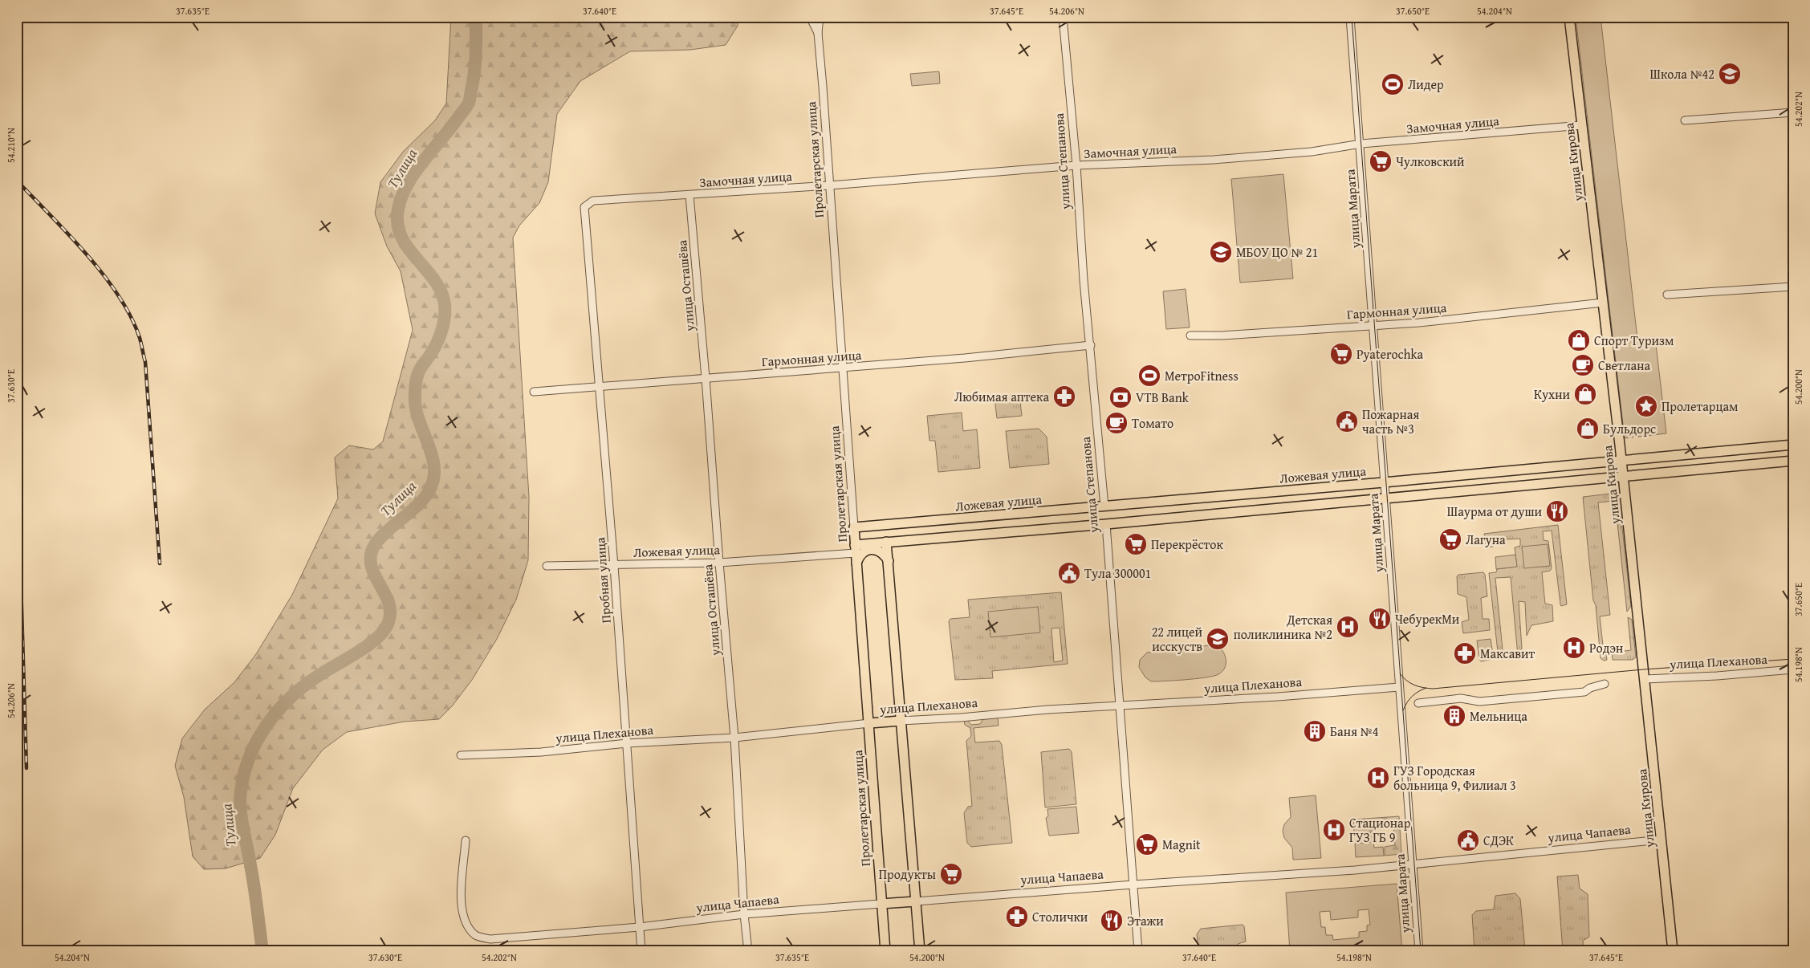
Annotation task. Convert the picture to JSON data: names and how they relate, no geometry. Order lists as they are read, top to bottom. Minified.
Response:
{"streets":{"main road":["Пролетарская улица","улица Степанова","улица Кирова","Ложевая улица","улица Плеханова","улица Чапаева"],"street":["Замочная улица","улица Марата","улица Осташёва","Гармонная улица","Пробная улица"]},"crossings":[["Замочная улица","Пролетарская улица"],["Замочная улица","улица Степанова"],["Замочная улица","улица Кирова"],["Замочная улица","улица Марата"],["Замочная улица","улица Осташёва"],["Замочная улица","Пробная улица"],["Пролетарская улица","Гармонная улица"],["Пролетарская улица","Ложевая улица"],["Пролетарская улица","улица Плеханова"],["Пролетарская улица","улица Чапаева"],["улица Степанова","Гармонная улица"],["улица Степанова","Ложевая улица"],["улица Степанова","улица Плеханова"],["улица Степанова","улица Чапаева"],["улица Кирова","Гармонная улица"],["улица Кирова","Ложевая улица"],["улица Кирова","улица Плеханова"],["улица Кирова","улица Чапаева"],["улица Марата","Гармонная улица"],["улица Марата","Ложевая улица"],["улица Марата","улица Плеханова"],["улица Марата","улица Чапаева"],["улица Осташёва","Гармонная улица"],["улица Осташёва","Ложевая улица"],["улица Осташёва","улица Плеханова"],["улица Осташёва","улица Чапаева"],["Гармонная улица","Пробная улица"],["Ложевая улица","Пробная улица"],["Пробная улица","улица Плеханова"],["Пробная улица","улица Чапаева"]],"water":["Тулица"],"places":{"school or university":["Школа №42","МБОУ ЦО № 21","22 лицей исскуств"],"sports":["Лидер","МетроFitness"],"supermarket":["Чулковский","Pyaterochka","Лагуна","Перекрёсток","Magnit","Продукты"],"shop":["Спорт Туризм","Кухни","Бульдорс"],"cafe":["Светлана","Томато"],"pharmacy":["Любимая аптека","Максавит","Столички"],"bank":["VTB Bank"],"place":["Пролетарцам"],"public building":["Пожарная часть №3","Тула 300001","СДЭК"],"restaurant":["Шаурма от души","ЧебурекМи","Этажи"],"hospital":["Детская поликлиника №2","Родэн","ГУЗ Городская больница 9, Филиал 3","Стационар ГУЗ ГБ 9"],"building":["Мельница","Баня №4"]},"coordinates":["37.635°E","37.640°E","37.645°E","54.206°N","37.650°E","54.204°N","54.202°N","54.210°N","37.630°E","54.200°N","54.198°N"]}
